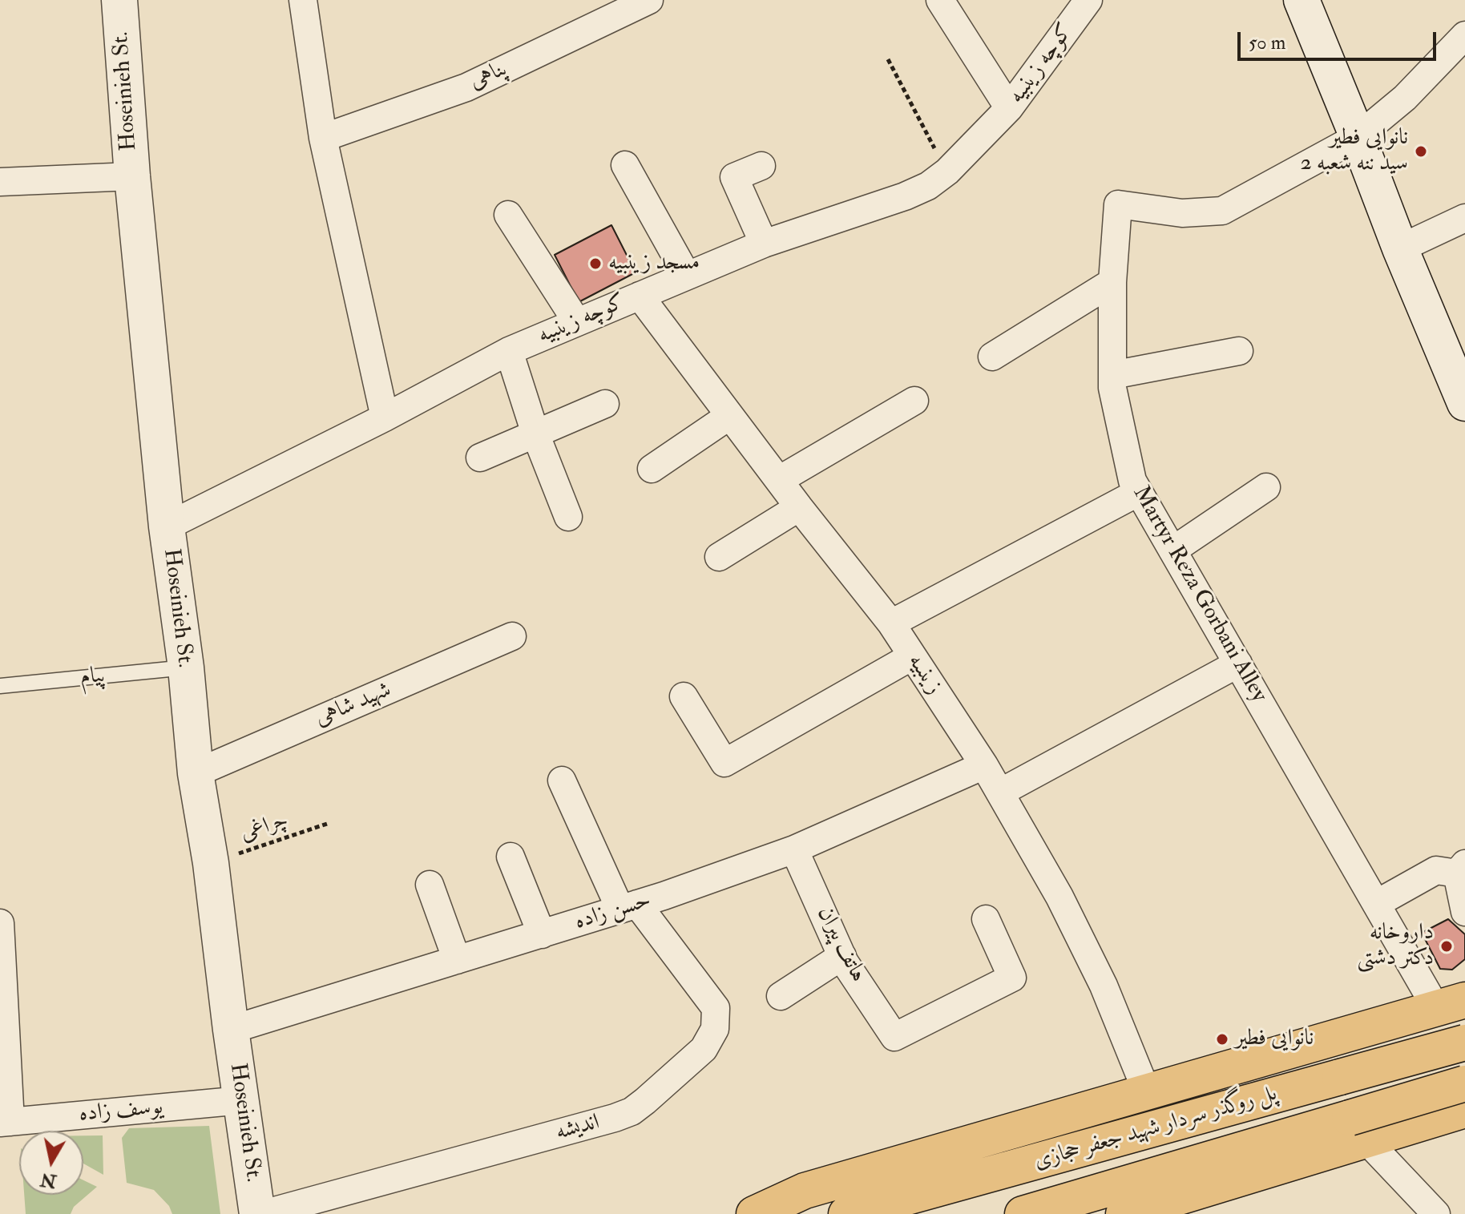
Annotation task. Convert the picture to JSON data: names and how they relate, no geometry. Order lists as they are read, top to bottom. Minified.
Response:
{"streets":{"main road":["پل روگذر سردار شهید جعفر حجازی"],"street":["کوچه زینبیه","پناهی","Hoseinieh St.","Martyr Reza Gorbani Alley","زینبیه","شهید شاهی","حسن زاده","هاتف پیران","یوسف زاده","اندیشه"],"lane":["پیام"],"path":["چراغی"]},"crossings":[["کوچه زینبیه","Hoseinieh St."],["کوچه زینبیه","زینبیه"],["Hoseinieh St.","پیام"],["Hoseinieh St.","شهید شاهی"],["Hoseinieh St.","چراغی"],["Hoseinieh St.","حسن زاده"],["Hoseinieh St.","یوسف زاده"],["زینبیه","حسن زاده"],["حسن زاده","هاتف پیران"],["حسن زاده","اندیشه"]],"places":["نانوایی فطیر سید ننه شعبه 2","مسجد زینبیه","داروخانه دکتر دشتی","نانوایی فطیر"],"scale_bar":"50 m","north":"bottom"}
